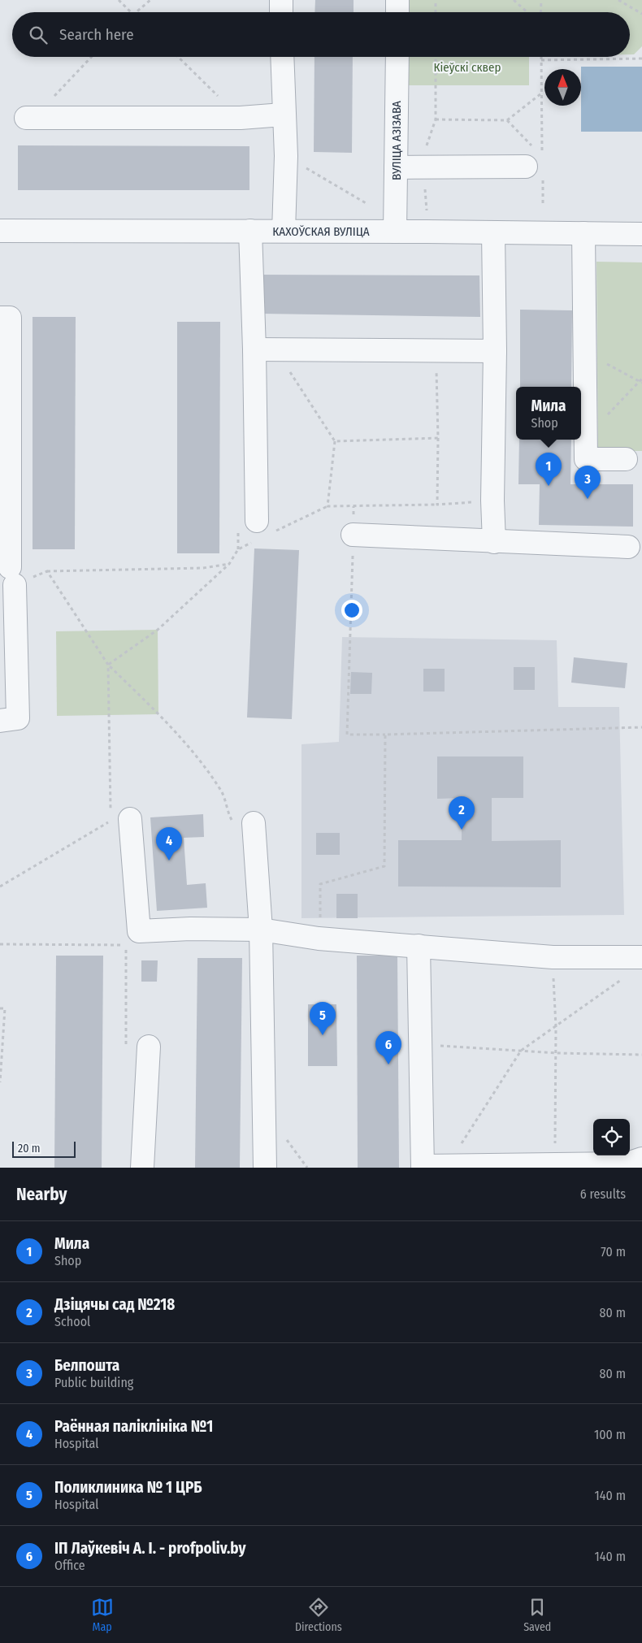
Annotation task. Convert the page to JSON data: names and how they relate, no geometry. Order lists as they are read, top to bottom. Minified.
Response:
{"streets":{"street":["ВУЛІЦА АЗІЗАВА","КАХОЎСКАЯ ВУЛІЦА"]},"crossings":[["ВУЛІЦА АЗІЗАВА","КАХОЎСКАЯ ВУЛІЦА"]],"parks":["Кіеўскі сквер"],"scale_bar":"20 m","north":"top","page":{"search":"Search here","popup":["Мила","Shop"],"pins":["1","3","2","4","5","6"],"scale":"20 m","heading":["Nearby","6 results"],"list":[{"mark":"1","name":"Мила","note":"Shop","value":"70 m"},{"mark":"2","name":"Дзіцячы сад №218","note":"School","value":"80 m"},{"mark":"3","name":"Белпошта","note":"Public building","value":"80 m"},{"mark":"4","name":"Раённая паліклініка №1","note":"Hospital","value":"100 m"},{"mark":"5","name":"Поликлиника № 1 ЦРБ","note":"Hospital","value":"140 m"},{"mark":"6","name":"ІП Лаўкевіч А. І. - profpoliv.by","note":"Office","value":"140 m"}],"nav":["Map","Directions","Saved"]}}
